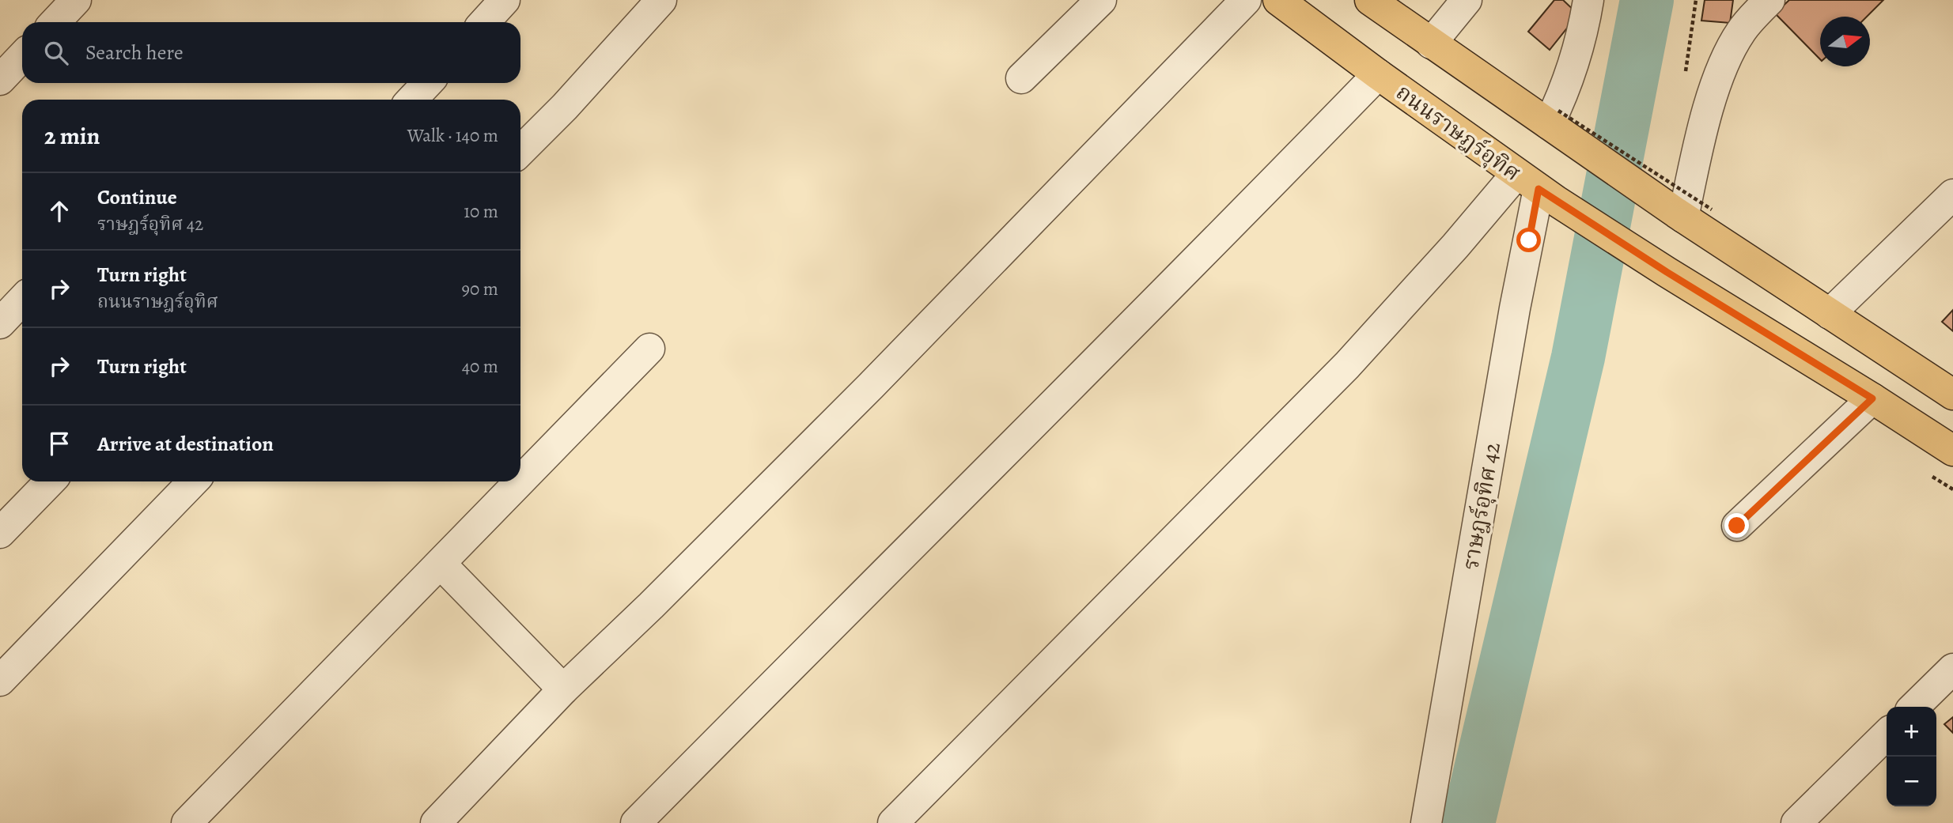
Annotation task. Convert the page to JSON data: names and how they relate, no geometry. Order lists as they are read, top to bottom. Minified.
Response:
{"streets":{"main road":["ถนนราษฎร์อุทิศ"],"street":["ราษฎร์อุทิศ 42"]},"crossings":[["ถนนราษฎร์อุทิศ","ราษฎร์อุทิศ 42"]],"north":"right","page":{"search":"Search here","heading":["2 min","Walk · 140 m"],"list":[["Continue","ราษฎร์อุทิศ 42","10 m"],["Turn right","ถนนราษฎร์อุทิศ","90 m"],["Turn right","40 m"],"Arrive at destination"],"map_buttons":["+","−"]}}
